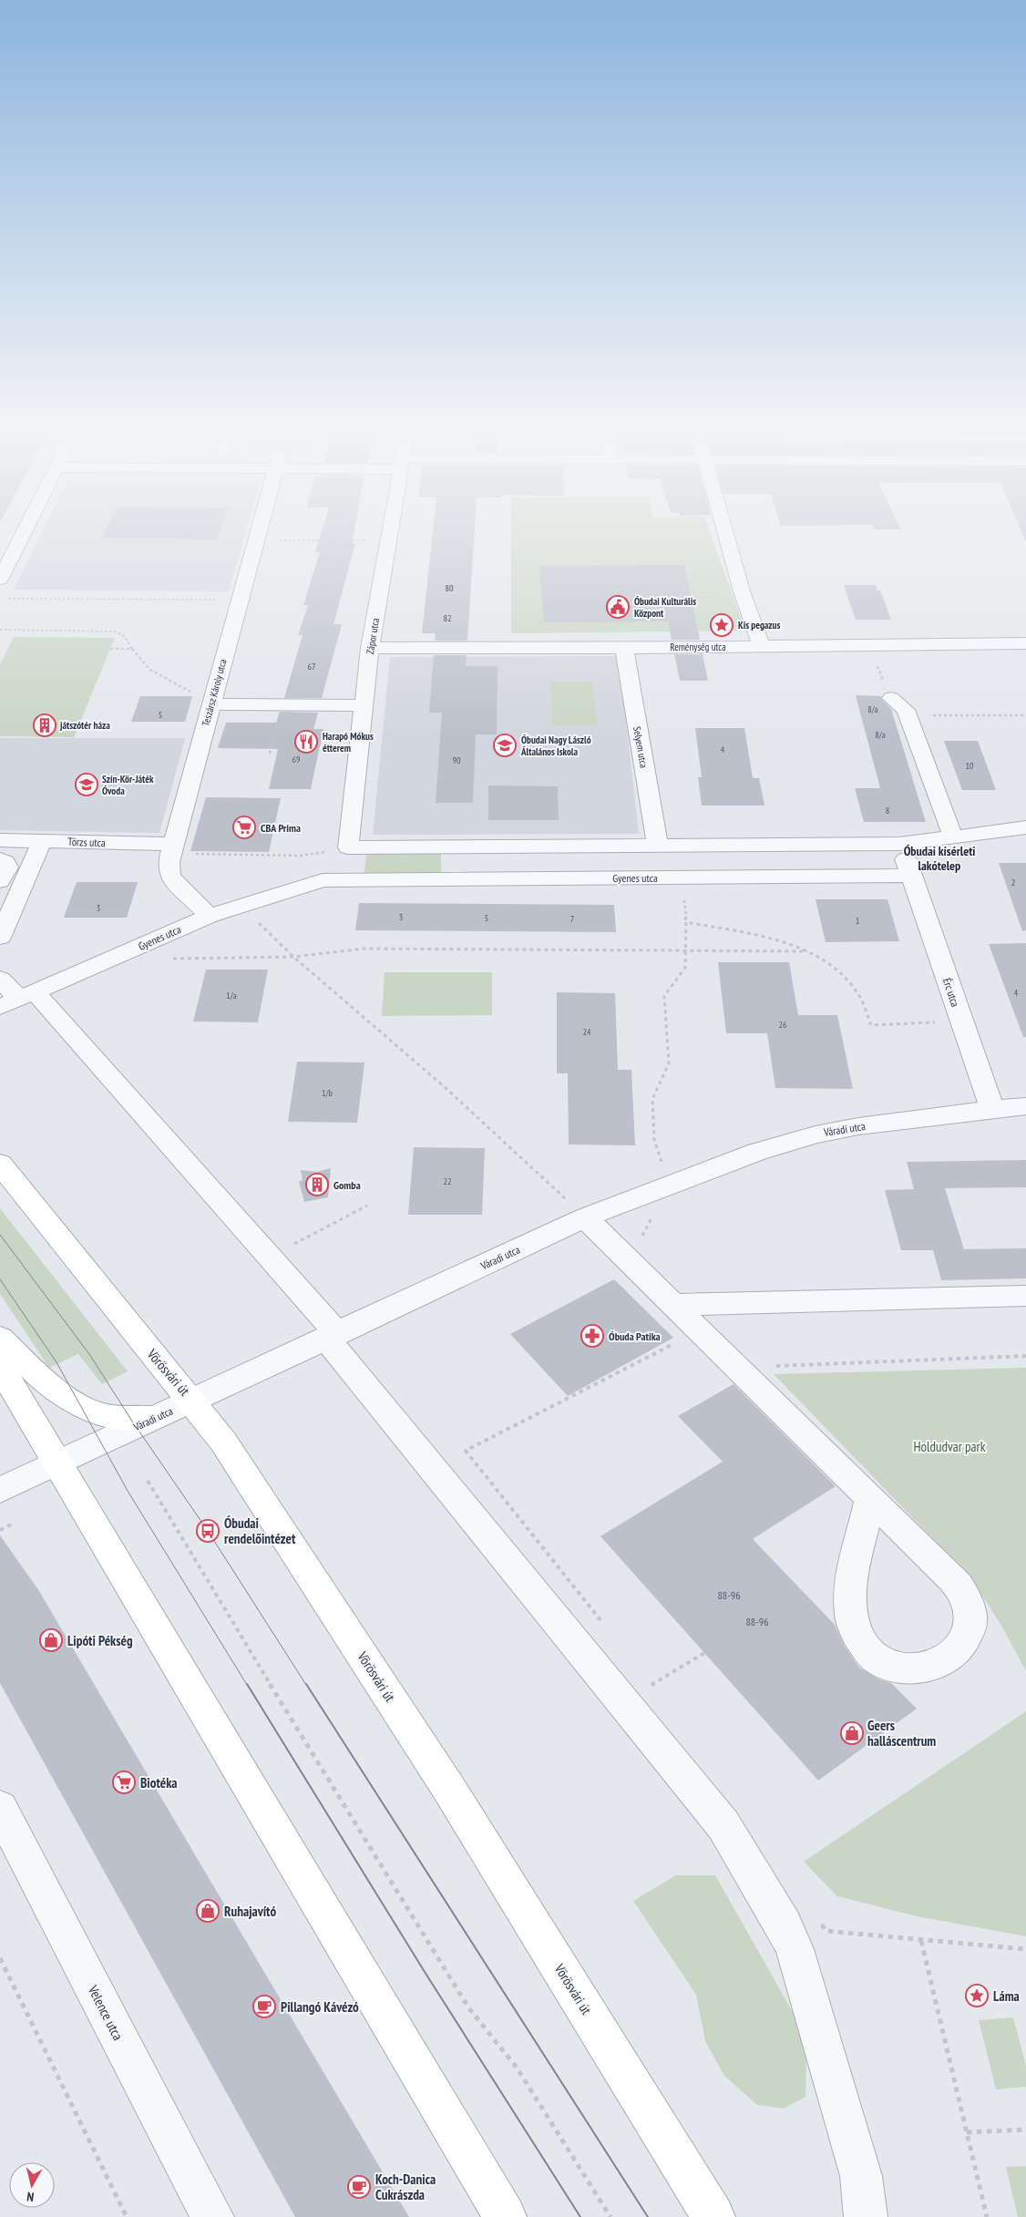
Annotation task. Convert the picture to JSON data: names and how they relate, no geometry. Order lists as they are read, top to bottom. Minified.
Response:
{"streets":{"main road":["Vörösvári út"],"street":["Zápor utca","Reménység utca","Teszársz Károly utca","Selyem utca","Törzs utca","Gyenes utca","Érc utca","Váradi utca","Velence utca"]},"crossings":[["Zápor utca","Reménység utca"],["Reménység utca","Selyem utca"],["Teszársz Károly utca","Törzs utca"],["Teszársz Károly utca","Gyenes utca"],["Gyenes utca","Érc utca"],["Érc utca","Váradi utca"],["Váradi utca","Vörösvári út"]],"districts":["Óbudai kísérleti lakótelep"],"parks":["Holdudvar park"],"places":{"public building":["Óbudai Kulturális Központ"],"place":["Kis pegazus","Láma"],"building":["játszótér háza","Gomba"],"restaurant":["Harapó Mókus étterem"],"school or university":["Óbudai Nagy László Általános Iskola","Szín-Kör-Játék Óvoda"],"supermarket":["CBA Príma","Biotéka"],"pharmacy":["Óbuda Patika"],"bus stop":["Óbudai rendelőintézet"],"shop":["Lipóti Pékség","Geers halláscentrum","Ruhajavító"],"cafe":["Pillangó Kávézó","Koch-Danica Cukrászda"]},"house_numbers":["80","82","67","8/a","5","8/a","4","69","90","10","8","2","3","3","5","7","1","4","1/a","26","24","1/b","22","88-96","88-96"],"north":"bottom"}
